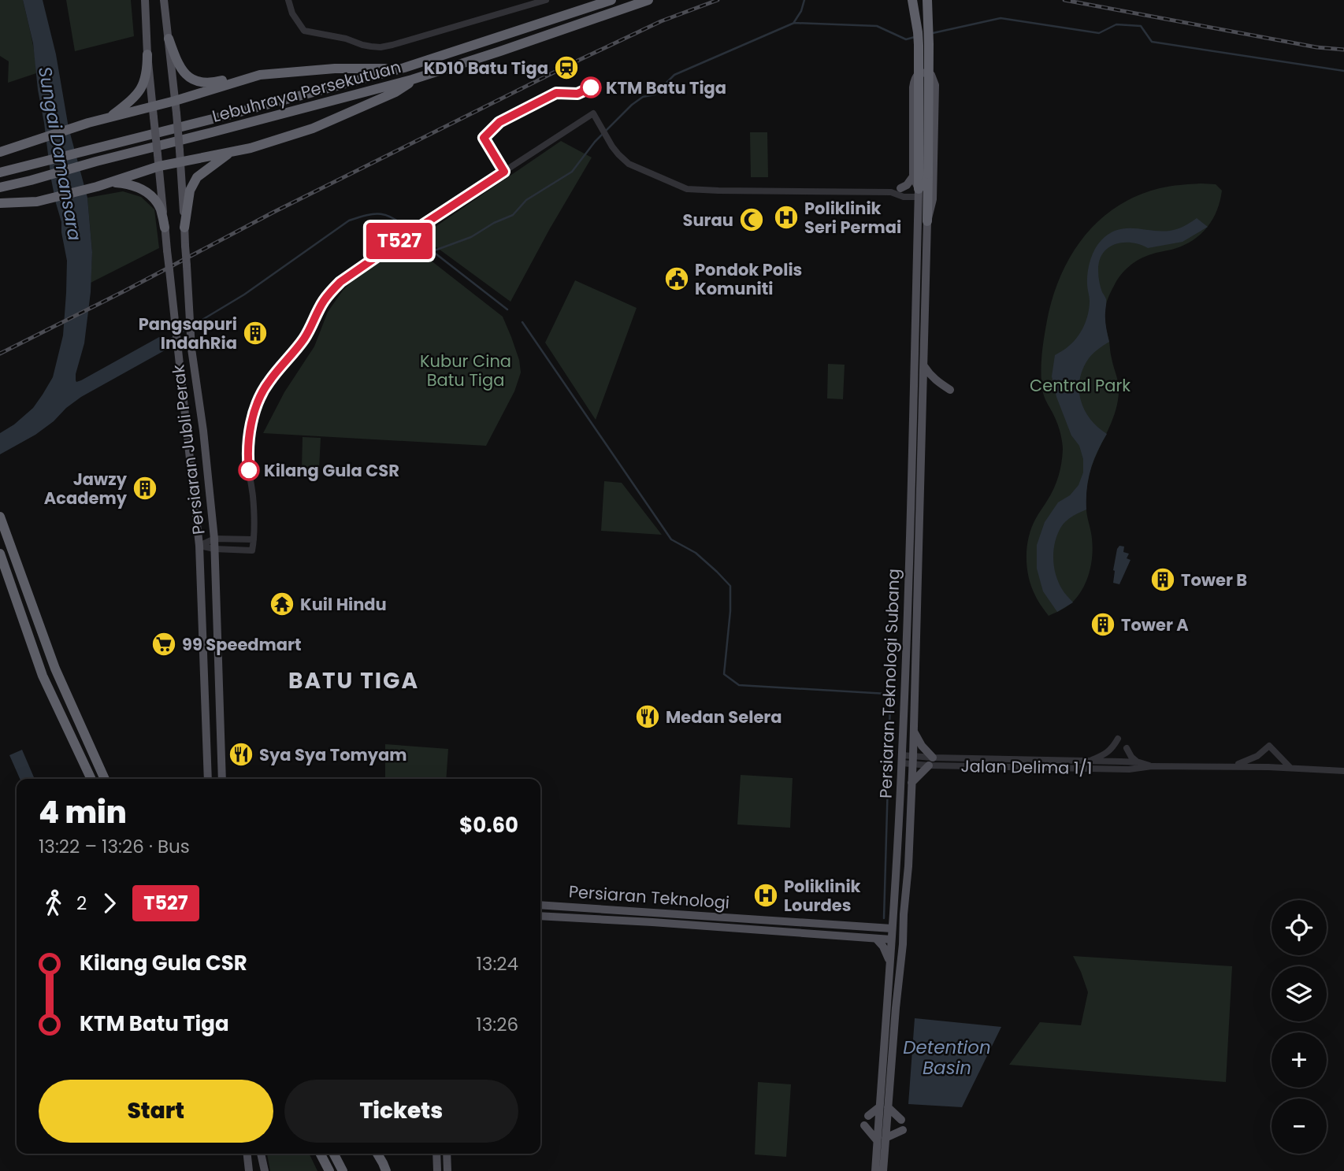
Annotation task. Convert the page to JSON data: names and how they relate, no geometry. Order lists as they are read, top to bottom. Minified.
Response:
{"streets":{"highway":["Lebuhraya Persekutuan"],"main road":["Persiaran Jubli Perak","Persiaran Teknologi Subang","Persiaran Teknologi"],"street":["Jalan Delima 1/1"]},"crossings":[["Persiaran Teknologi Subang","Jalan Delima 1/1"],["Persiaran Teknologi Subang","Persiaran Teknologi"]],"districts":["BATU TIGA"],"water":["Sungai Damansara","Detention Basin"],"parks":["Kubur Cina Batu Tiga","Central Park"],"places":{"station":["KD10 Batu Tiga"],"other":["KTM Batu Tiga","Kilang Gula CSR"],"hospital":["Poliklinik Seri Permai","Poliklinik Lourdes"],"mosque":["Surau"],"public building":["Pondok Polis Komuniti"],"building":["Pangsapuri IndahRia","Jawzy Academy","Tower B","Tower A"],"temple":["Kuil Hindu"],"supermarket":["99 Speedmart"],"restaurant":["Medan Selera","Sya Sya Tomyam"]},"lines":["bus line T527"],"page":{"on_map":"T527","heading":["4 min","13:22 – 13:26 · Bus","$0.60"],"legs":["2","T527"],"map_buttons":["+","−"],"list":[{"name":"Kilang Gula CSR","value":"13:24"},{"name":"KTM Batu Tiga","value":"13:26"}],"buttons":["Start","Tickets"]}}
